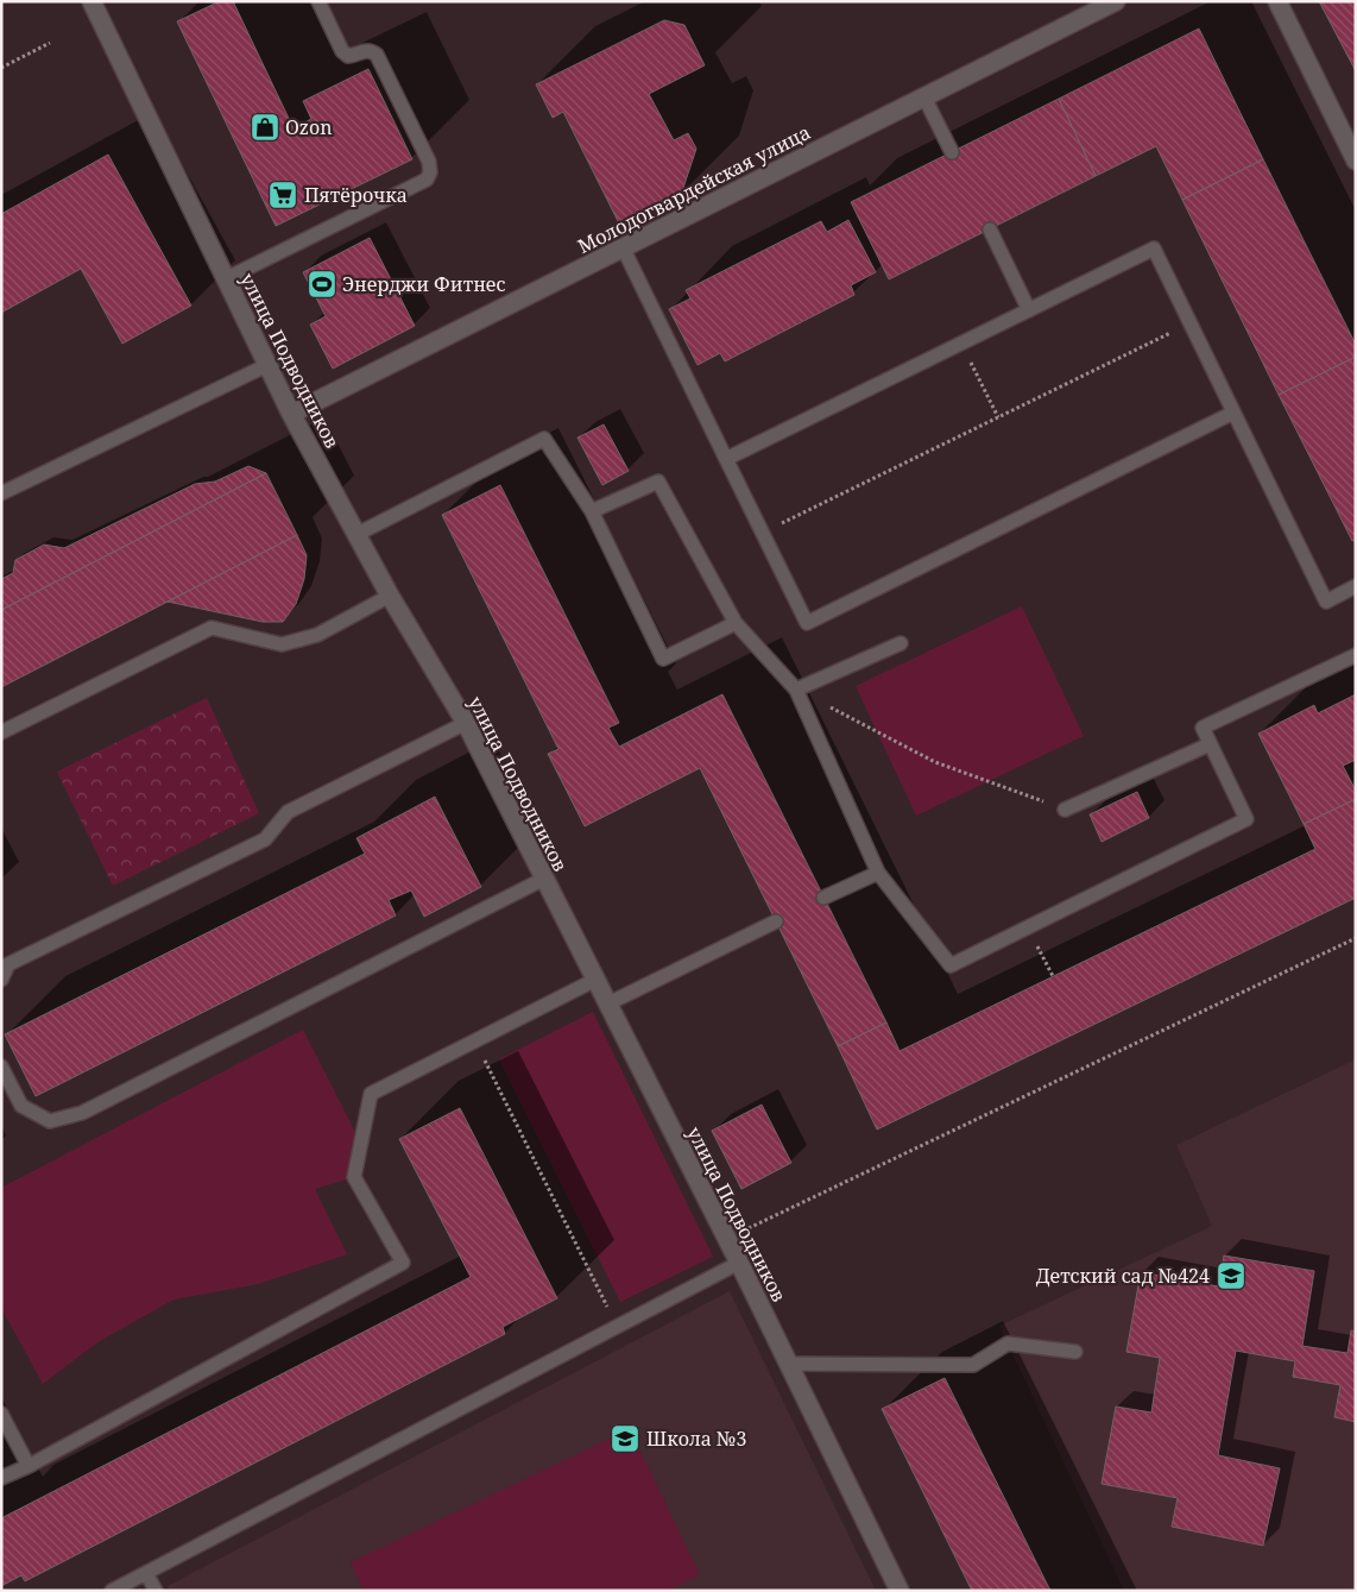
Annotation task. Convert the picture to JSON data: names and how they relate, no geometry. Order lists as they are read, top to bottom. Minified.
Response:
{"streets":{"street":["Молодогвардейская улица","улица Подводников"]},"crossings":[["Молодогвардейская улица","улица Подводников"]],"places":{"shop":["Ozon"],"supermarket":["Пятёрочка"],"sports":["Энерджи Фитнес"],"school or university":["Детский сад №424","Школа №3"]}}
